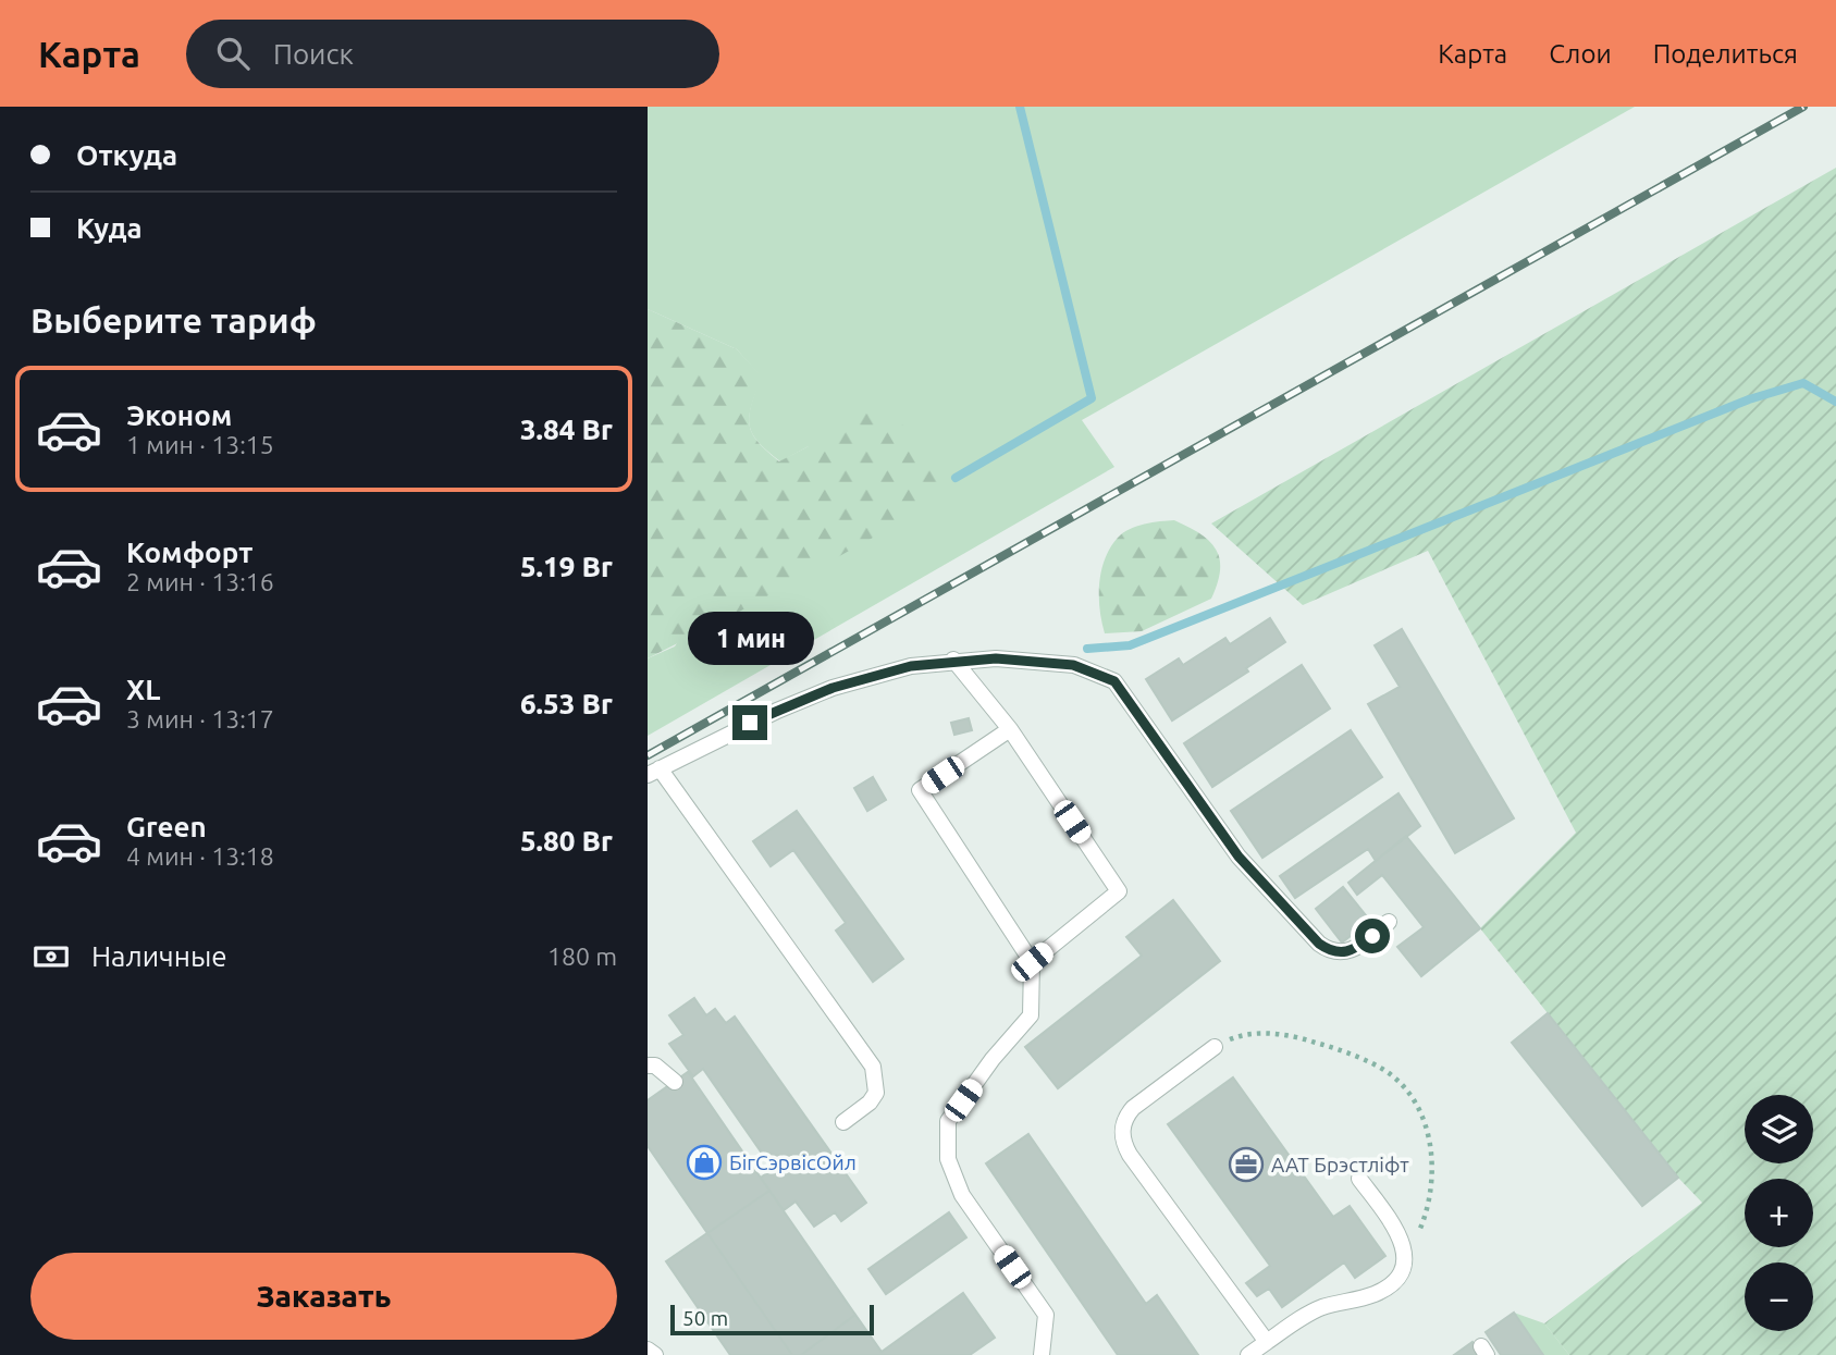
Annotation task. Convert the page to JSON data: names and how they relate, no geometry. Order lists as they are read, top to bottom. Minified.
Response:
{"places":{"shop":["БігСэрвісОйл"],"office":["ААТ Брэстліфт"]},"scale_bar":"50 m","page":{"header":"Карта","search":"Поиск","nav":["Карта","Слои","Поделиться"],"banner":["Откуда","Куда"],"heading":"Выберите тариф","list":[{"name":"Эконом","note":"1 мин · 13:15","value":"3.84 Br"},{"name":"Комфорт","note":"2 мин · 13:16","value":"5.19 Br"},{"name":"XL","note":"3 мин · 13:17","value":"6.53 Br"},{"name":"Green","note":"4 мин · 13:18","value":"5.80 Br"}],"bubble":"1 мин","pay":["Наличные","180 m"],"map_buttons":["+","−"],"buttons":"Заказать","scale":"50 m"}}
